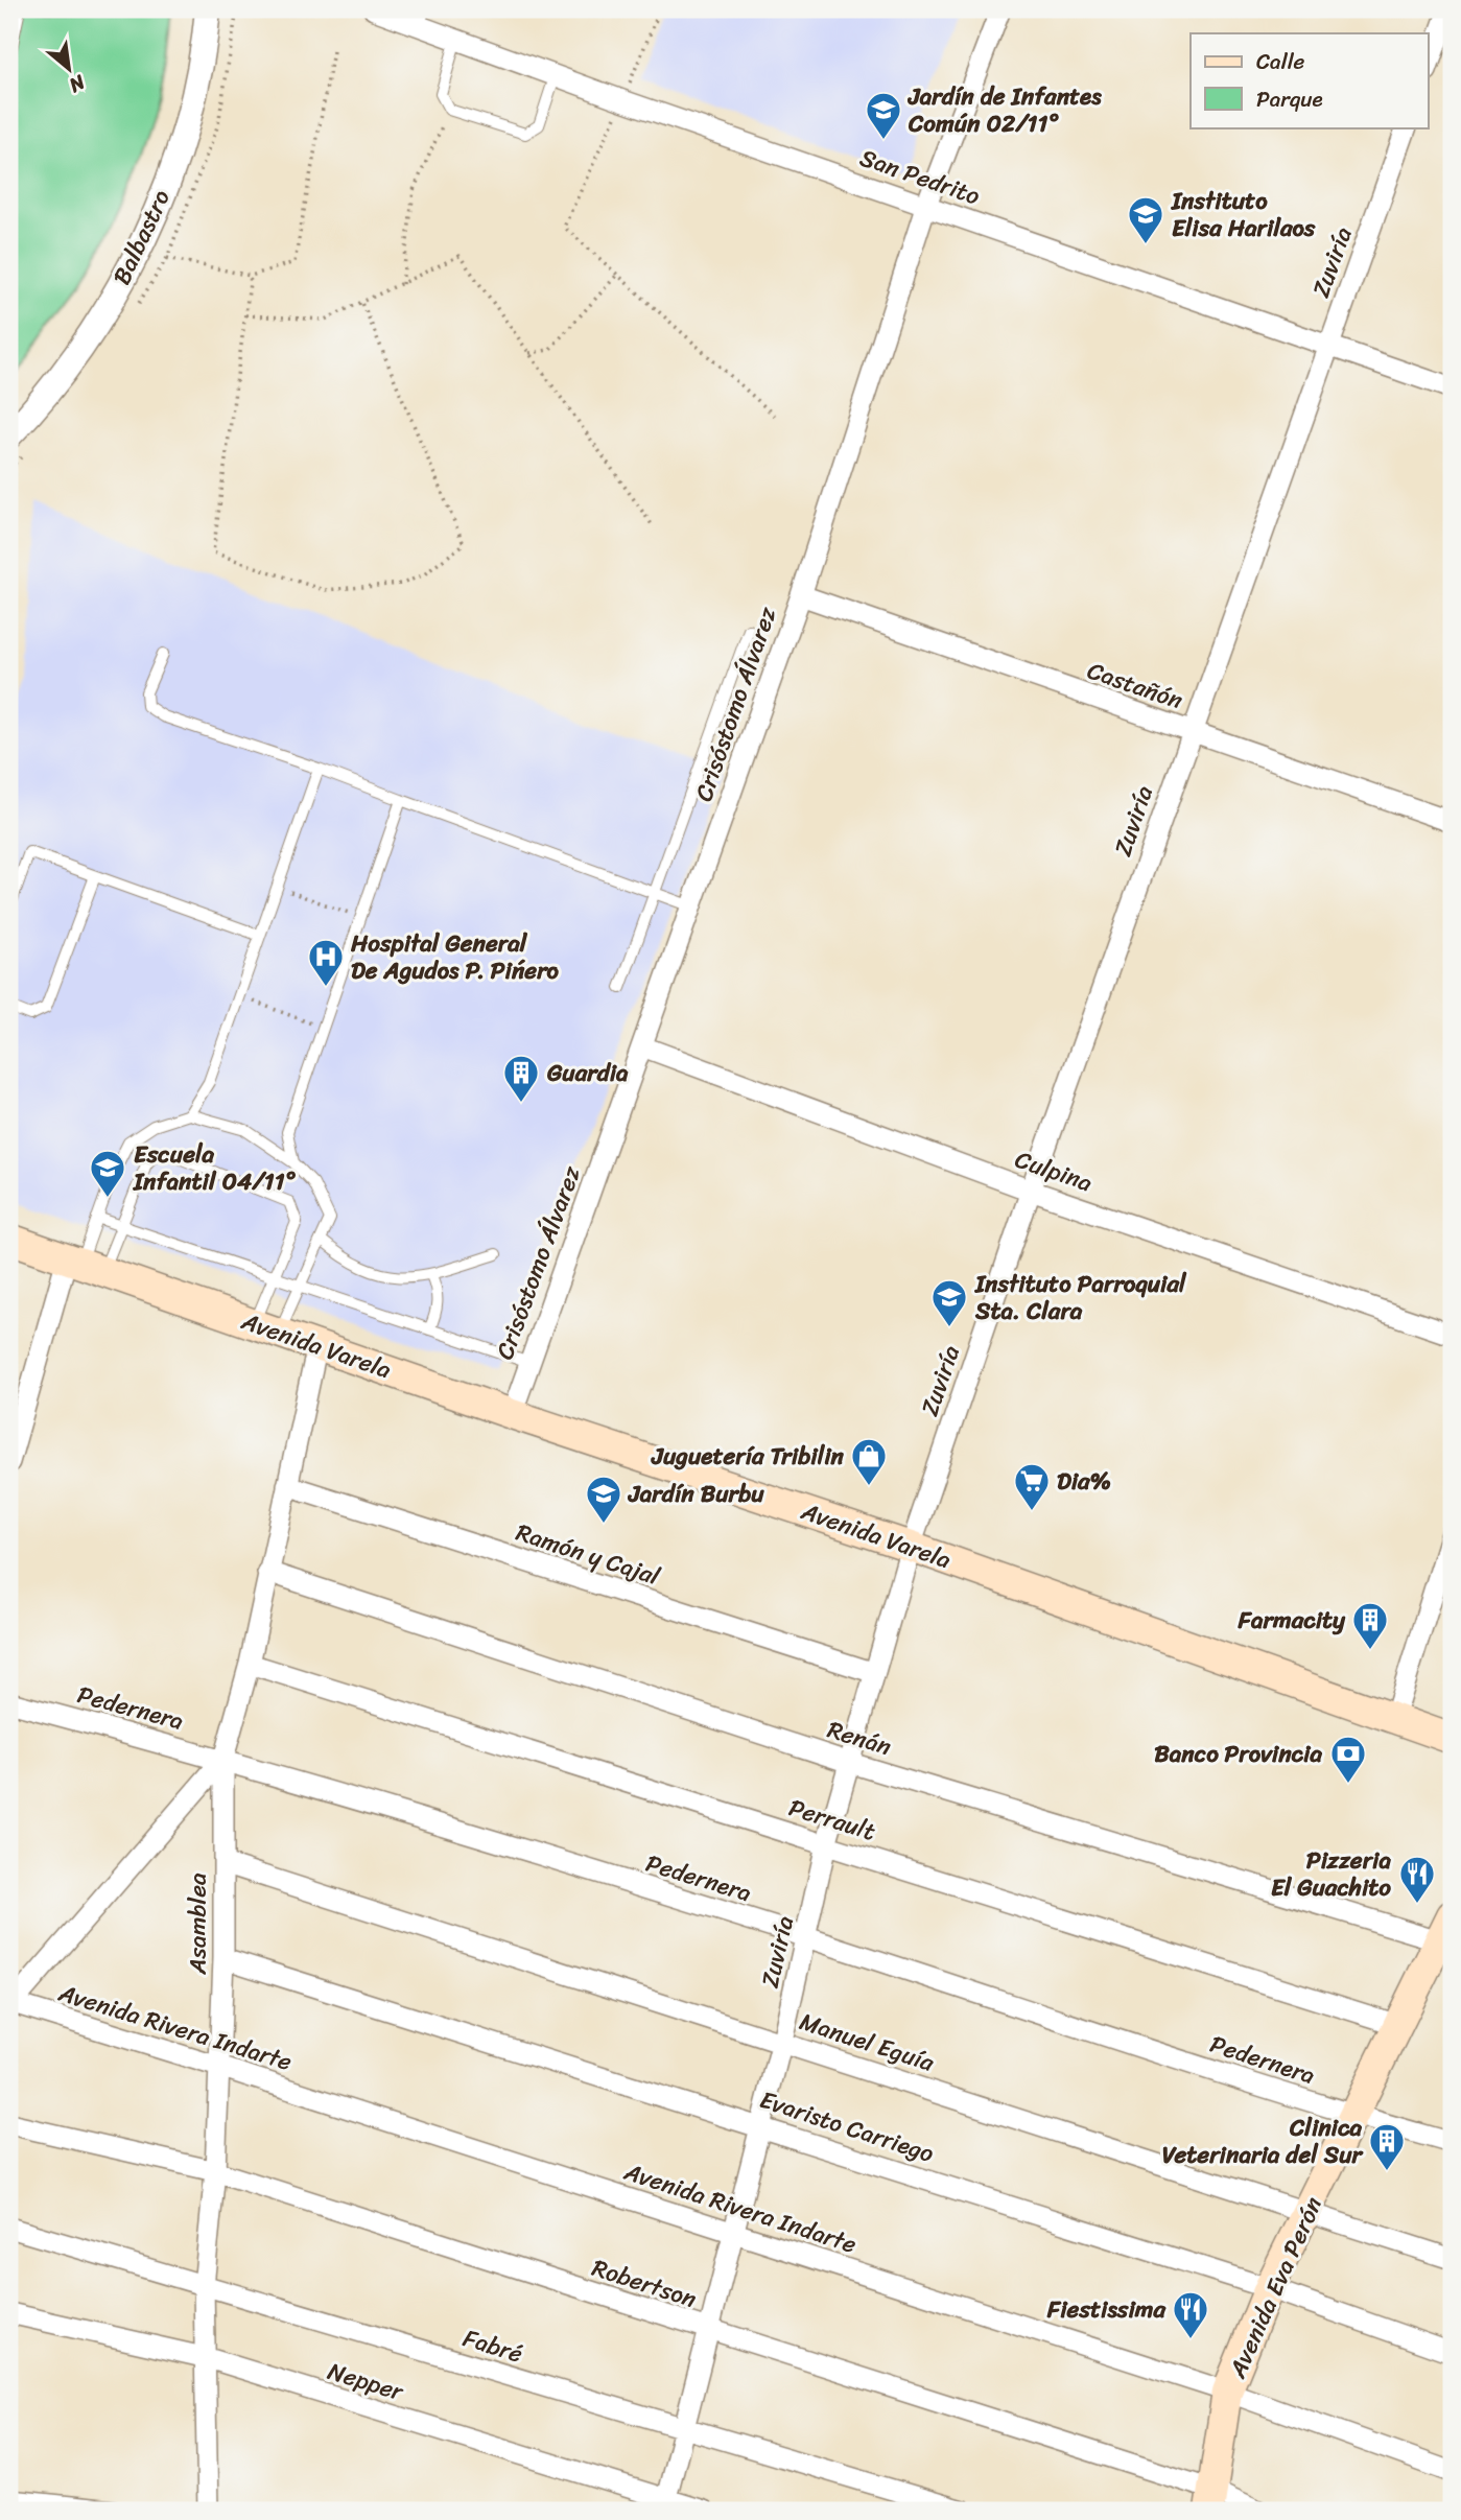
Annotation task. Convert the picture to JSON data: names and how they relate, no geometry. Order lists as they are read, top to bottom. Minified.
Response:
{"streets":{"main road":["Avenida Varela","Avenida Eva Perón"],"street":["San Pedrito","Balbastro","Zuviría","Castañón","Crisóstomo Álvarez","Culpina","Ramón y Cajal","Pedernera","Renán","Perrault","Asamblea","Avenida Rivera Indarte","Manuel Eguía","Evaristo Carriego","Robertson","Fabré","Nepper"]},"crossings":[["San Pedrito","Zuviría"],["San Pedrito","Crisóstomo Álvarez"],["Zuviría","Castañón"],["Zuviría","Culpina"],["Zuviría","Avenida Varela"],["Zuviría","Ramón y Cajal"],["Zuviría","Pedernera"],["Zuviría","Renán"],["Zuviría","Perrault"],["Zuviría","Avenida Rivera Indarte"],["Zuviría","Manuel Eguía"],["Zuviría","Evaristo Carriego"],["Zuviría","Robertson"],["Zuviría","Fabré"],["Zuviría","Nepper"],["Castañón","Crisóstomo Álvarez"],["Crisóstomo Álvarez","Culpina"],["Crisóstomo Álvarez","Avenida Varela"],["Avenida Varela","Asamblea"],["Ramón y Cajal","Asamblea"],["Pedernera","Asamblea"],["Pedernera","Avenida Eva Perón"],["Renán","Asamblea"],["Renán","Avenida Eva Perón"],["Perrault","Asamblea"],["Perrault","Avenida Eva Perón"],["Asamblea","Avenida Rivera Indarte"],["Asamblea","Manuel Eguía"],["Asamblea","Evaristo Carriego"],["Asamblea","Robertson"],["Asamblea","Fabré"],["Asamblea","Nepper"],["Avenida Rivera Indarte","Avenida Eva Perón"],["Manuel Eguía","Avenida Eva Perón"],["Evaristo Carriego","Avenida Eva Perón"],["Robertson","Avenida Eva Perón"]],"places":{"school or university":["Jardín de Infantes Común 02/11°","Instituto Elisa Harilaos","Escuela Infantil 04/11°","Instituto Parroquial Sta. Clara","Jardín Burbu"],"hospital":["Hospital General De Agudos P. Pińero"],"building":["Guardia","Farmacity","Clinica Veterinaria del Sur"],"shop":["Juguetería Tribilin"],"supermarket":["Dia%"],"bank":["Banco Provincia"],"restaurant":["Pizzeria El Guachito","Fiestissima"]},"legend":["Calle","Parque"],"north":"bottom right"}
